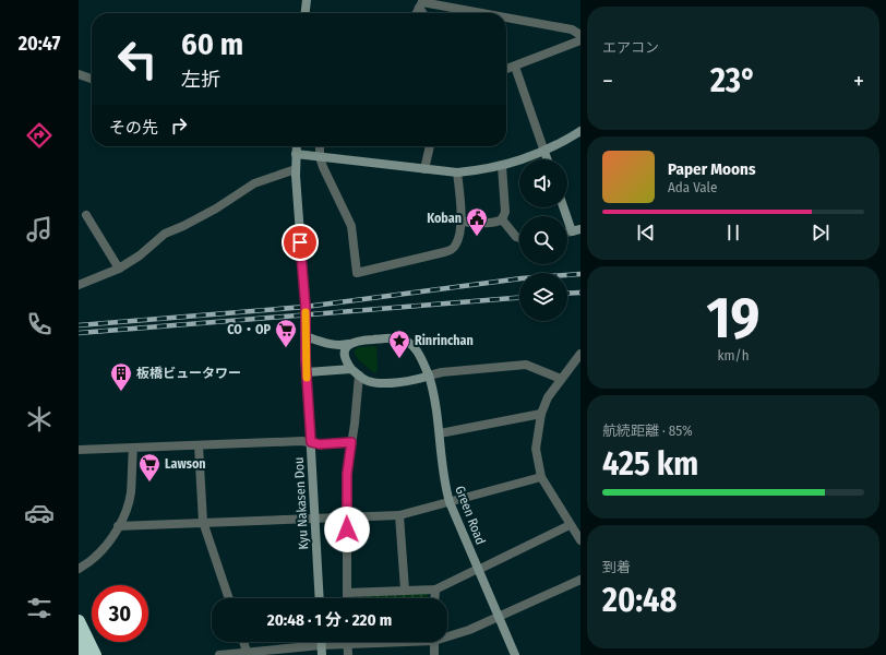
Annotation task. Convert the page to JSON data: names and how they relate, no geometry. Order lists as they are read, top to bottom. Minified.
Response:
{"streets":{"street":["Kyu Nakasen Dou","Green Road"]},"crossings":[["Kyu Nakasen Dou","Green Road"]],"places":{"public building":["Koban"],"supermarket":["CO・OP","Lawson"],"place":["Rinrinchan"],"building":["板橋ビュータワー"]},"page":{"tabs":"20:47","tile":["エアコン",["19","km/h"],["航続距離 · 85%","425 km"],["到着","20:48"]],"turn":["60 m","左折"],"heat":["−","23°","+"],"then":"その先","song":["Paper Moons","Ada Vale"],"limit":"30","trip":"20:48 · 1 分 · 220 m"}}
